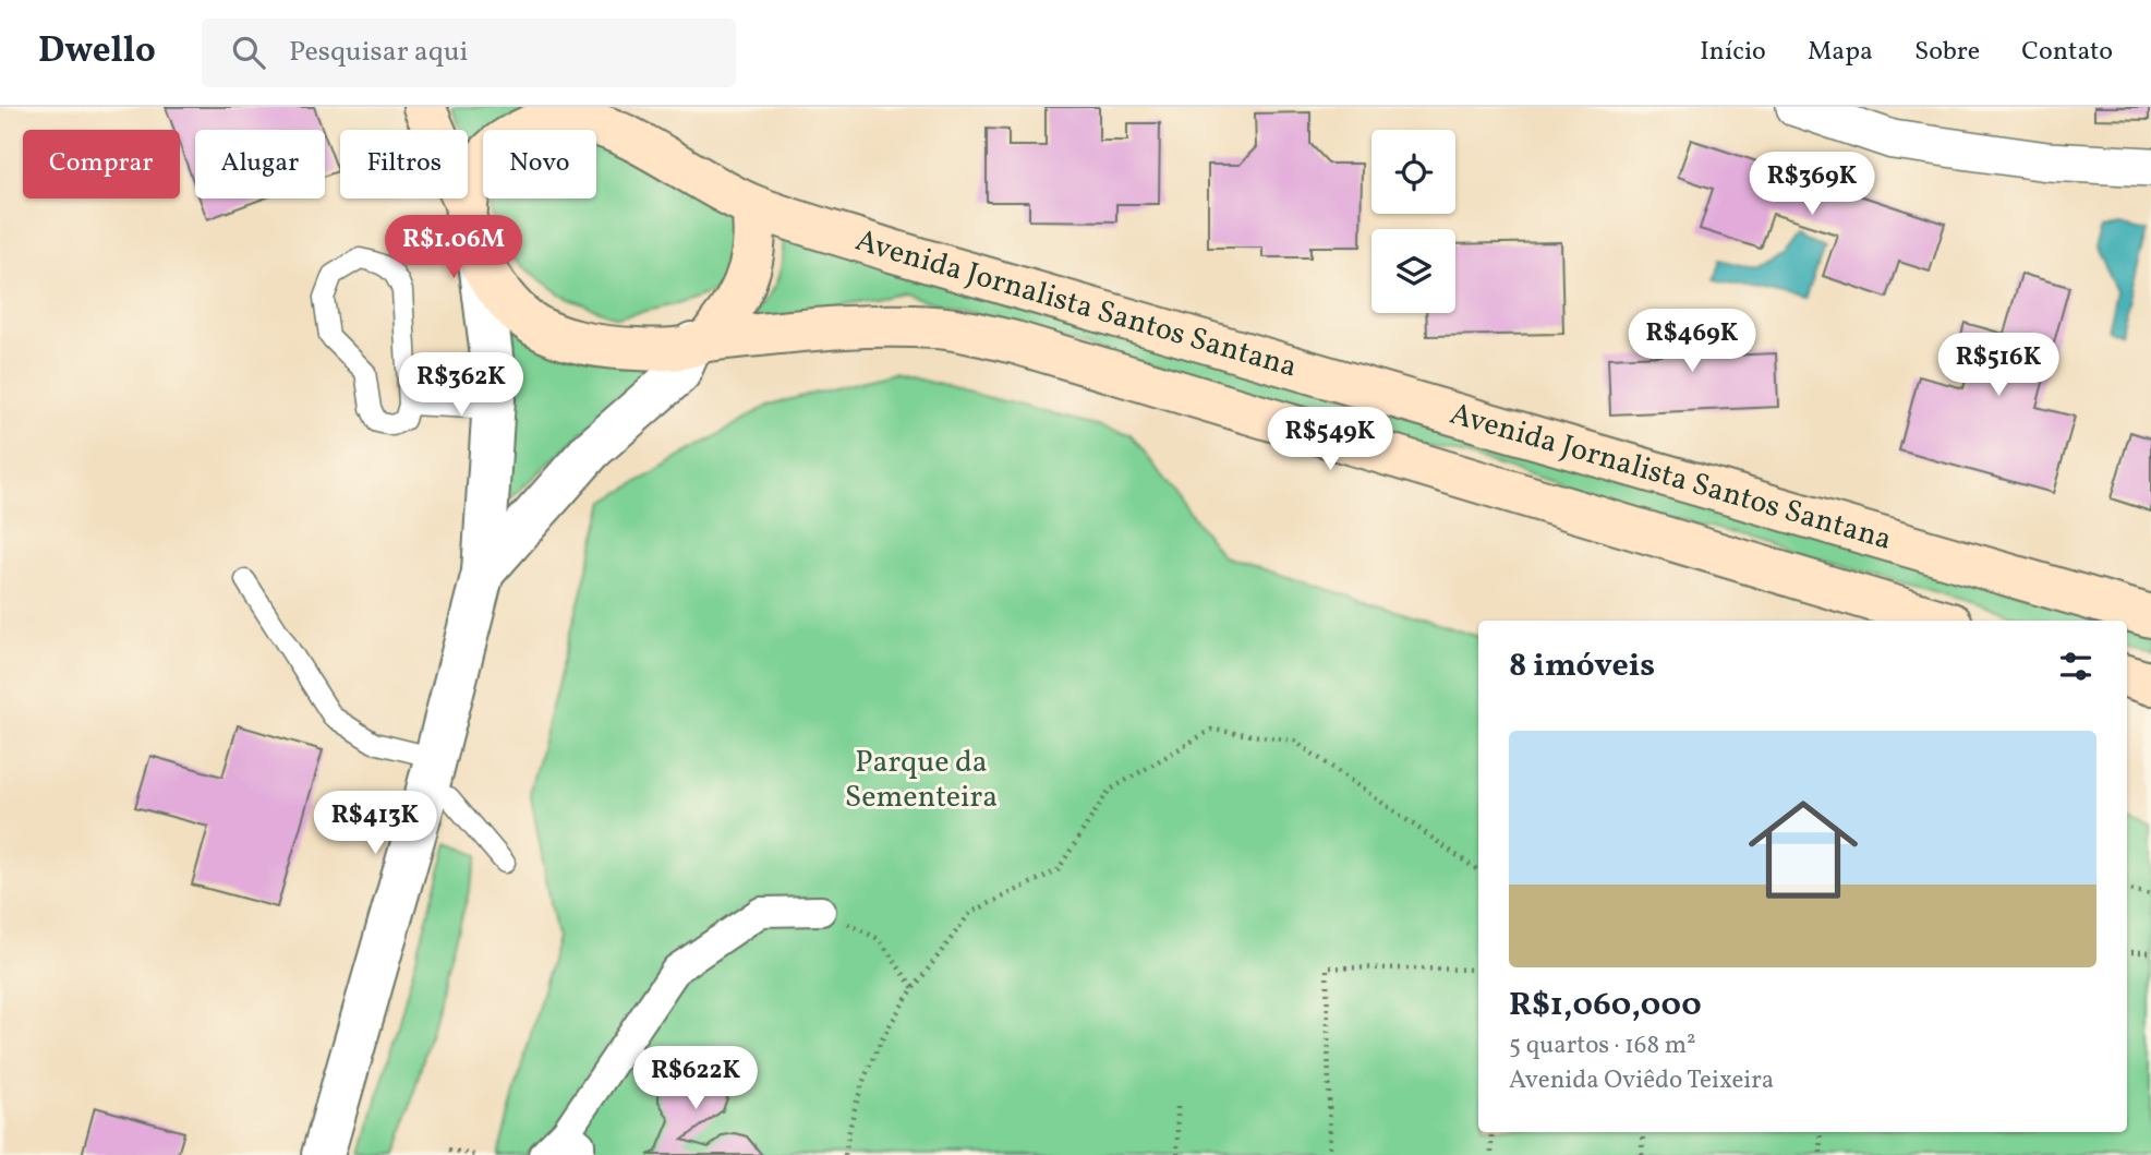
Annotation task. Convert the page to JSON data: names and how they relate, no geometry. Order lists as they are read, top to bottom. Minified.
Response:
{"streets":{"main road":["Avenida Jornalista Santos Santana"]},"parks":["Parque da Sementeira"],"page":{"header":"Dwello","search":"Pesquisar aqui","nav":["Início","Mapa","Sobre","Contato"],"chip":["Comprar","Alugar","Filtros","Novo"],"price":["R$369K","R$1.06M","R$469K","R$516K","R$362K","R$549K","R$413K","R$622K"],"heading":"8 imóveis","list":[{"name":"R$1,060,000","note":"5 quartos · 168 m² · Avenida Oviêdo Teixeira"}]}}
